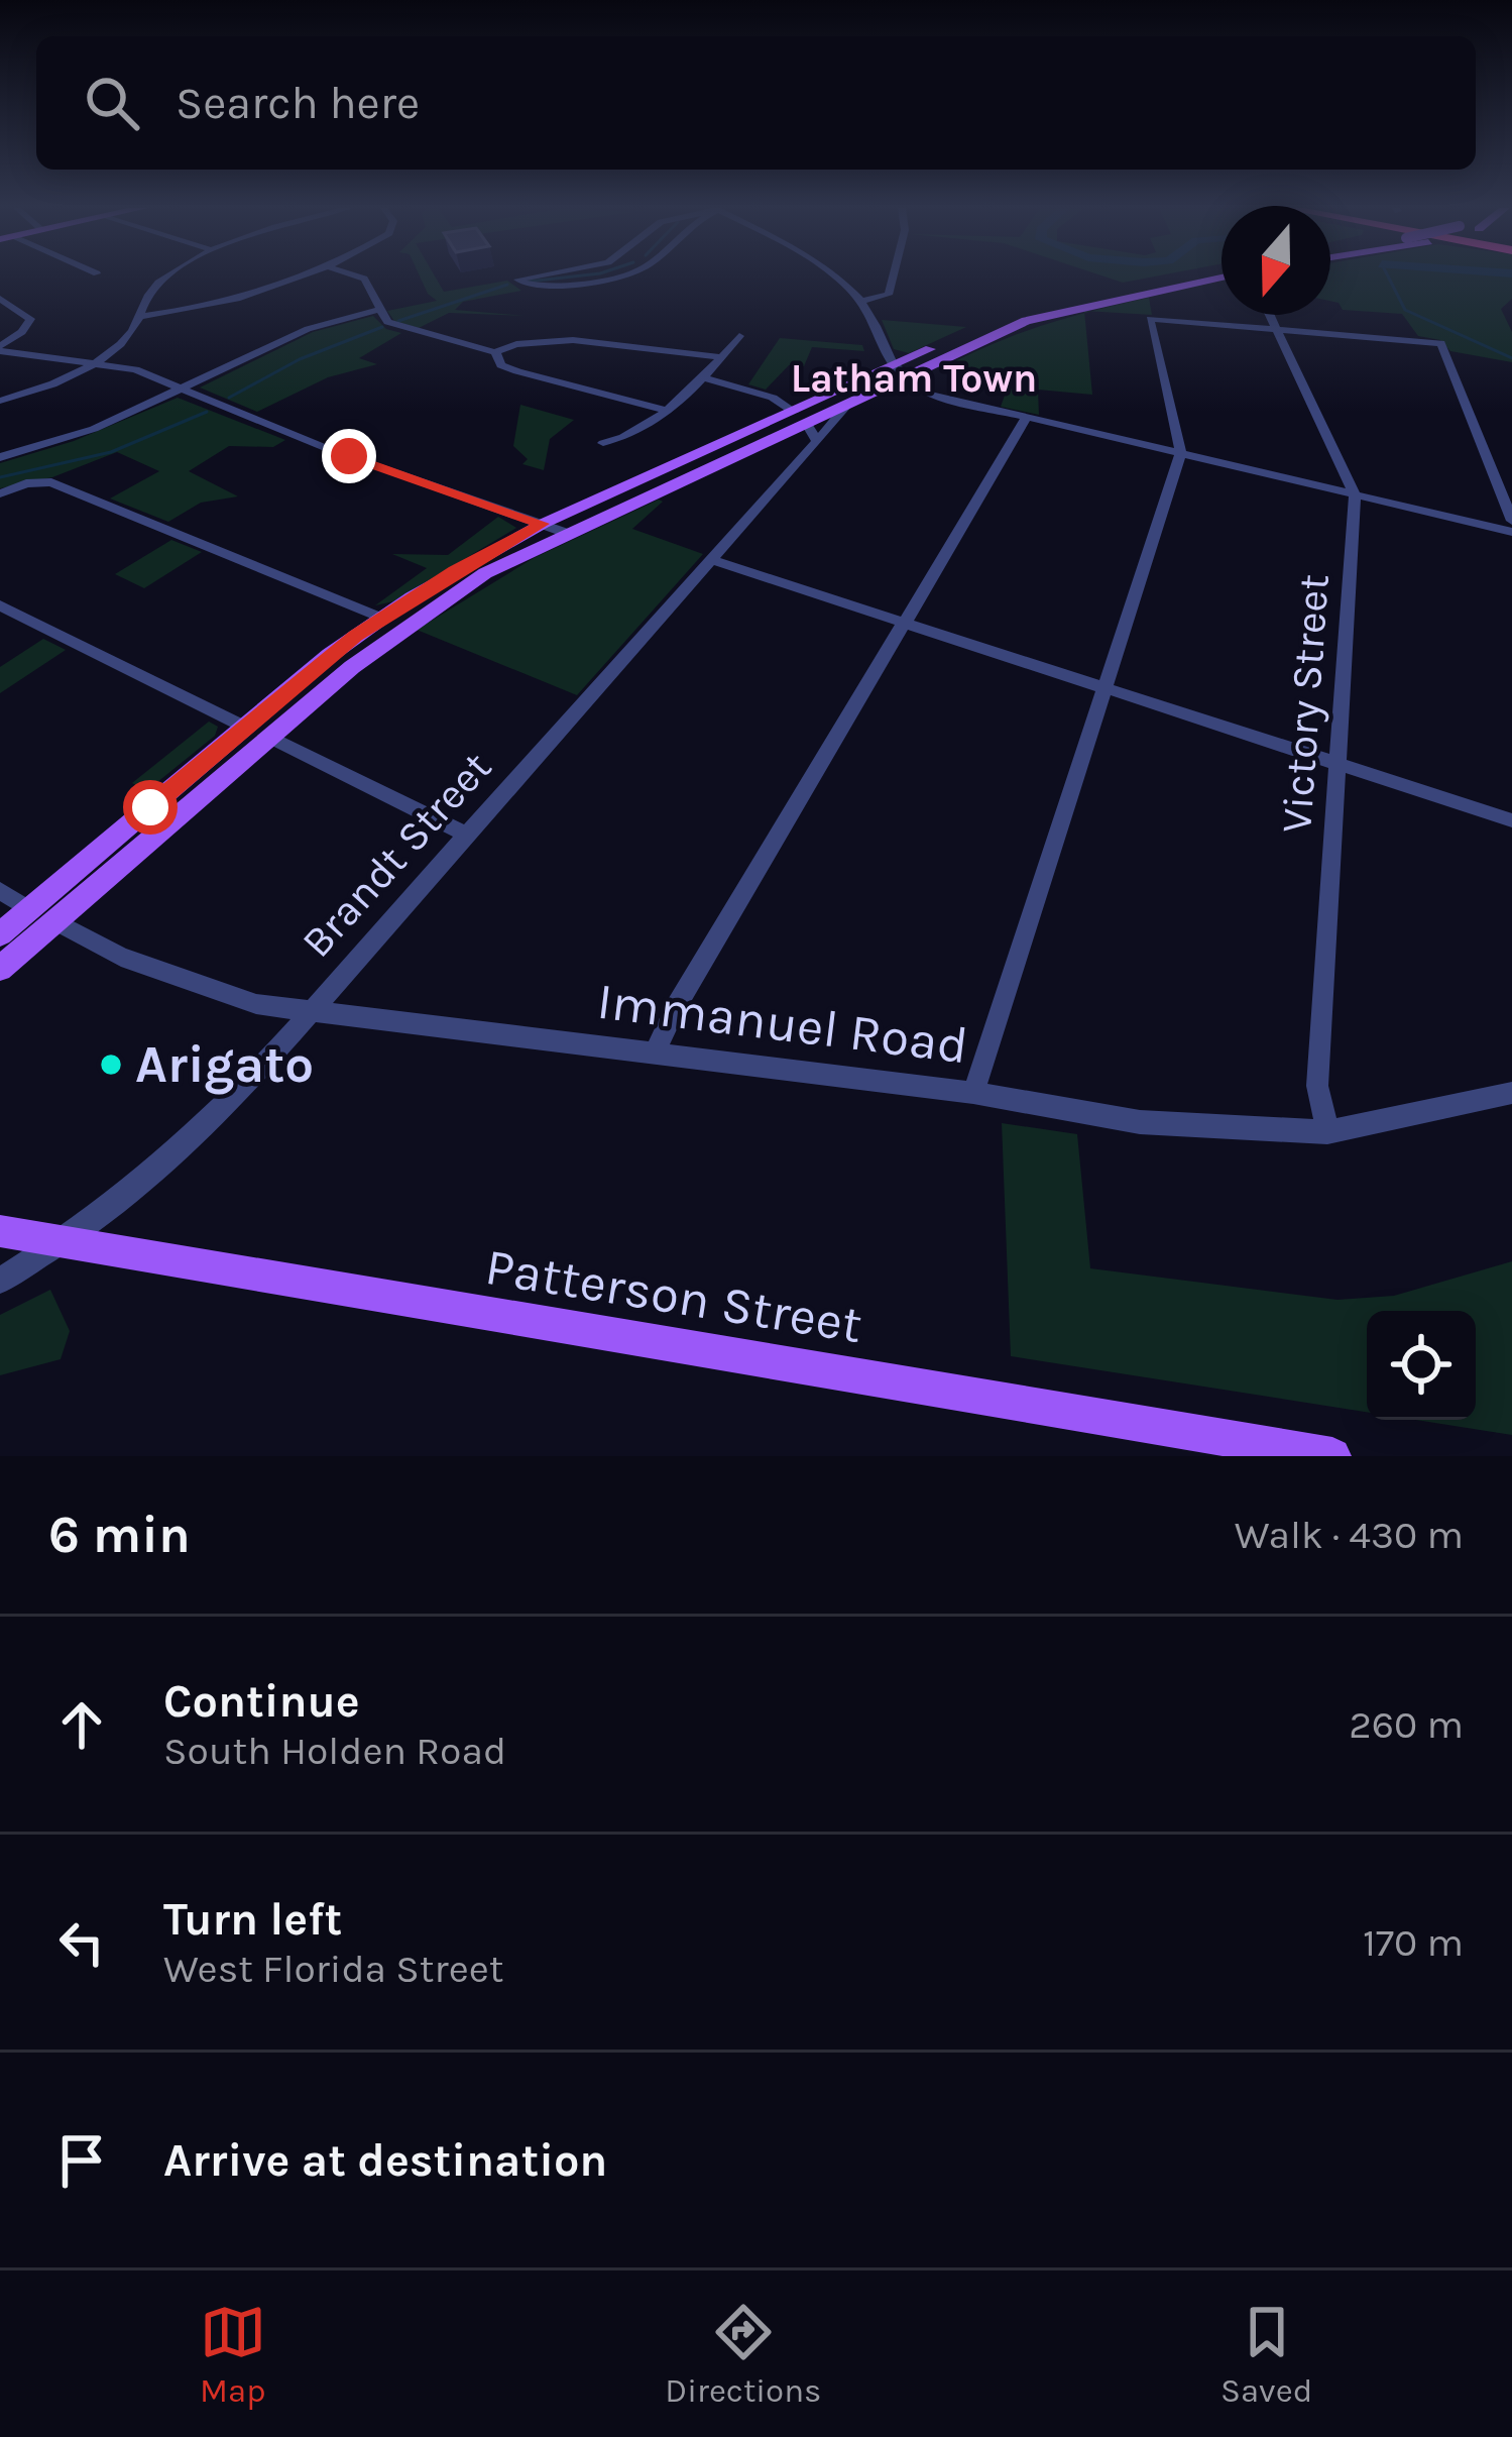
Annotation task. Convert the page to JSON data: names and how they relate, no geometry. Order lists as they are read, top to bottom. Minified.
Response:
{"streets":{"main road":["Patterson Street"],"street":["Victory Street","Brandt Street","Immanuel Road"]},"crossings":[["Victory Street","Immanuel Road"],["Brandt Street","Immanuel Road"],["Brandt Street","Patterson Street"]],"districts":["Latham Town"],"places":["Arigato"],"north":"bottom","page":{"search":"Search here","heading":["6 min","Walk · 430 m"],"list":[["Continue","South Holden Road","260 m"],["Turn left","West Florida Street","170 m"],"Arrive at destination"],"nav":["Map","Directions","Saved"]}}
